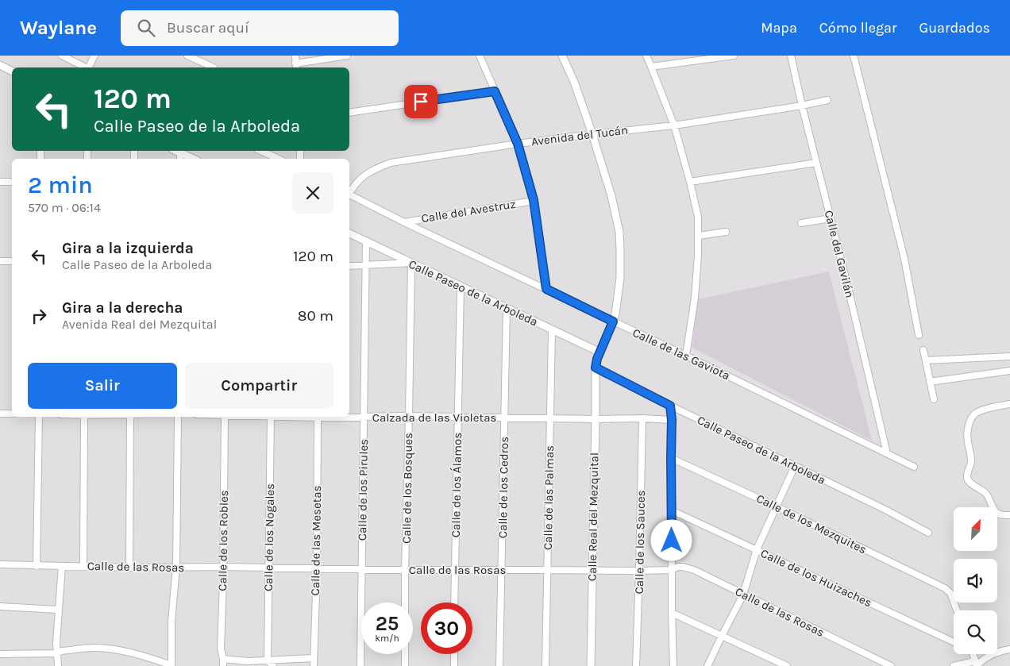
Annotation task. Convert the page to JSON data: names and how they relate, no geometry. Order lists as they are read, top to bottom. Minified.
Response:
{"streets":{"street":["Avenida del Tucán","Calle del Avestruz","Calle del Gavilán","Calle Paseo de la Arboleda","Calle de las Gaviota","Calzada de las Violetas","Calle de los Álamos","Calle de los Cedros","Calle de los Bosques","Calle de los Pirules","Calle de las Palmas","Calle Real del Mezquital","Calle de los Mezquites","Calle de los Nogales","Calle de los Robles","Calle de las Mesetas","Calle de los Sauces","Calle de las Rosas","Calle de los Huizaches"]},"crossings":[["Avenida del Tucán","Calle del Gavilán"],["Avenida del Tucán","Calle Real del Mezquital"],["Calle del Avestruz","Calle de las Gaviota"],["Calle del Gavilán","Calle de las Gaviota"],["Calle Paseo de la Arboleda","Calle de los Álamos"],["Calle Paseo de la Arboleda","Calle de los Cedros"],["Calle Paseo de la Arboleda","Calle de los Bosques"],["Calle Paseo de la Arboleda","Calle de los Pirules"],["Calle Paseo de la Arboleda","Calle de las Palmas"],["Calle Paseo de la Arboleda","Calle Real del Mezquital"],["Calle de las Gaviota","Calle Real del Mezquital"],["Calzada de las Violetas","Calle de los Álamos"],["Calzada de las Violetas","Calle de los Cedros"],["Calzada de las Violetas","Calle de los Bosques"],["Calzada de las Violetas","Calle de los Pirules"],["Calzada de las Violetas","Calle de las Palmas"],["Calzada de las Violetas","Calle Real del Mezquital"],["Calzada de las Violetas","Calle de los Sauces"],["Calle de los Álamos","Calle de las Rosas"],["Calle de los Cedros","Calle de las Rosas"],["Calle de los Bosques","Calle de las Rosas"],["Calle de los Pirules","Calle de las Rosas"],["Calle de las Palmas","Calle de las Rosas"],["Calle Real del Mezquital","Calle de las Rosas"],["Calle de los Nogales","Calle de las Rosas"],["Calle de los Robles","Calle de las Rosas"],["Calle de las Mesetas","Calle de las Rosas"],["Calle de los Sauces","Calle de las Rosas"]],"north":"top right","page":{"header":"Waylane","search":"Buscar aquí","nav":["Mapa","Cómo llegar","Guardados"],"turn":["120 m","Calle Paseo de la Arboleda"],"heading":["2 min","570 m · 06:14"],"list":[{"name":"Gira a la izquierda","note":"Calle Paseo de la Arboleda","value":"120 m"},{"name":"Gira a la derecha","note":"Avenida Real del Mezquital","value":"80 m"}],"buttons":["Salir","Compartir"],"speed":"25 km/h","limit":"30"}}
